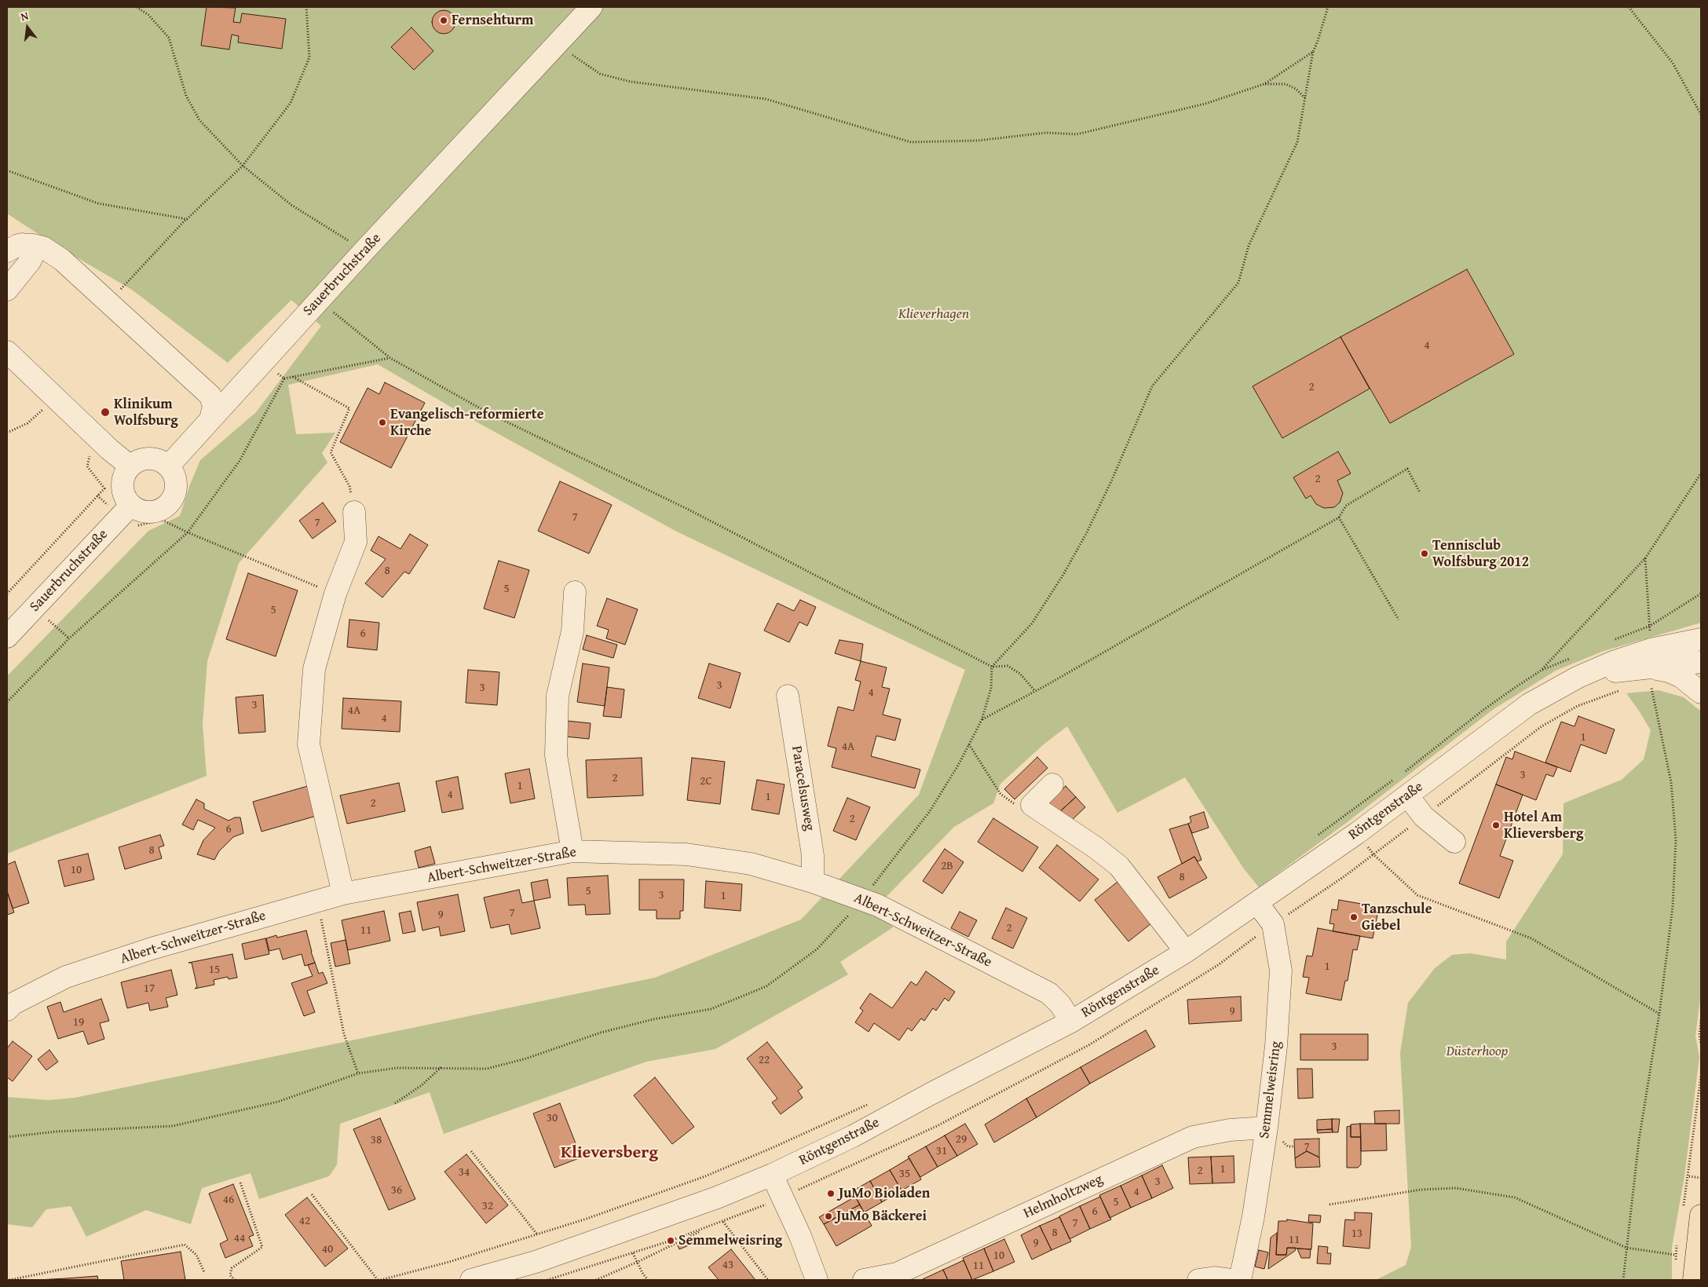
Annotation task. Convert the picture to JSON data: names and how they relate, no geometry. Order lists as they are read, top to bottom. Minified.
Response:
{"streets":{"street":["Sauerbruchstraße","Paracelsusweg","Röntgenstraße","Albert-Schweitzer-Straße","Semmelweisring","Helmholtzweg"]},"crossings":[["Paracelsusweg","Albert-Schweitzer-Straße"],["Röntgenstraße","Albert-Schweitzer-Straße"],["Röntgenstraße","Semmelweisring"],["Semmelweisring","Helmholtzweg"]],"districts":["Klieversberg"],"parks":["Klieverhagen","Düsterhoop"],"places":["Fernsehturm","Klinikum Wolfsburg","Evangelisch-reformierte Kirche","Tennisclub Wolfsburg 2012","Hotel Am Klieversberg","Tanzschule Giebel","JuMo Bioladen","JuMo Bäckerei","Semmelweisring"],"house_numbers":["4","2","2","7","7","8","5","5","6","3","3","4","3","4A","4","1","4A","3","2","2C","1","4","1","2","2","6","8","2B","10","8","5","3","1","7","9","2","11","1","15","17","9","19","3","22","30","29","38","7","31","1","2","34","35","3","36","4","46","5","32","6","42","7","8","13","44","11","9","40","10","43","11"],"north":"top"}
